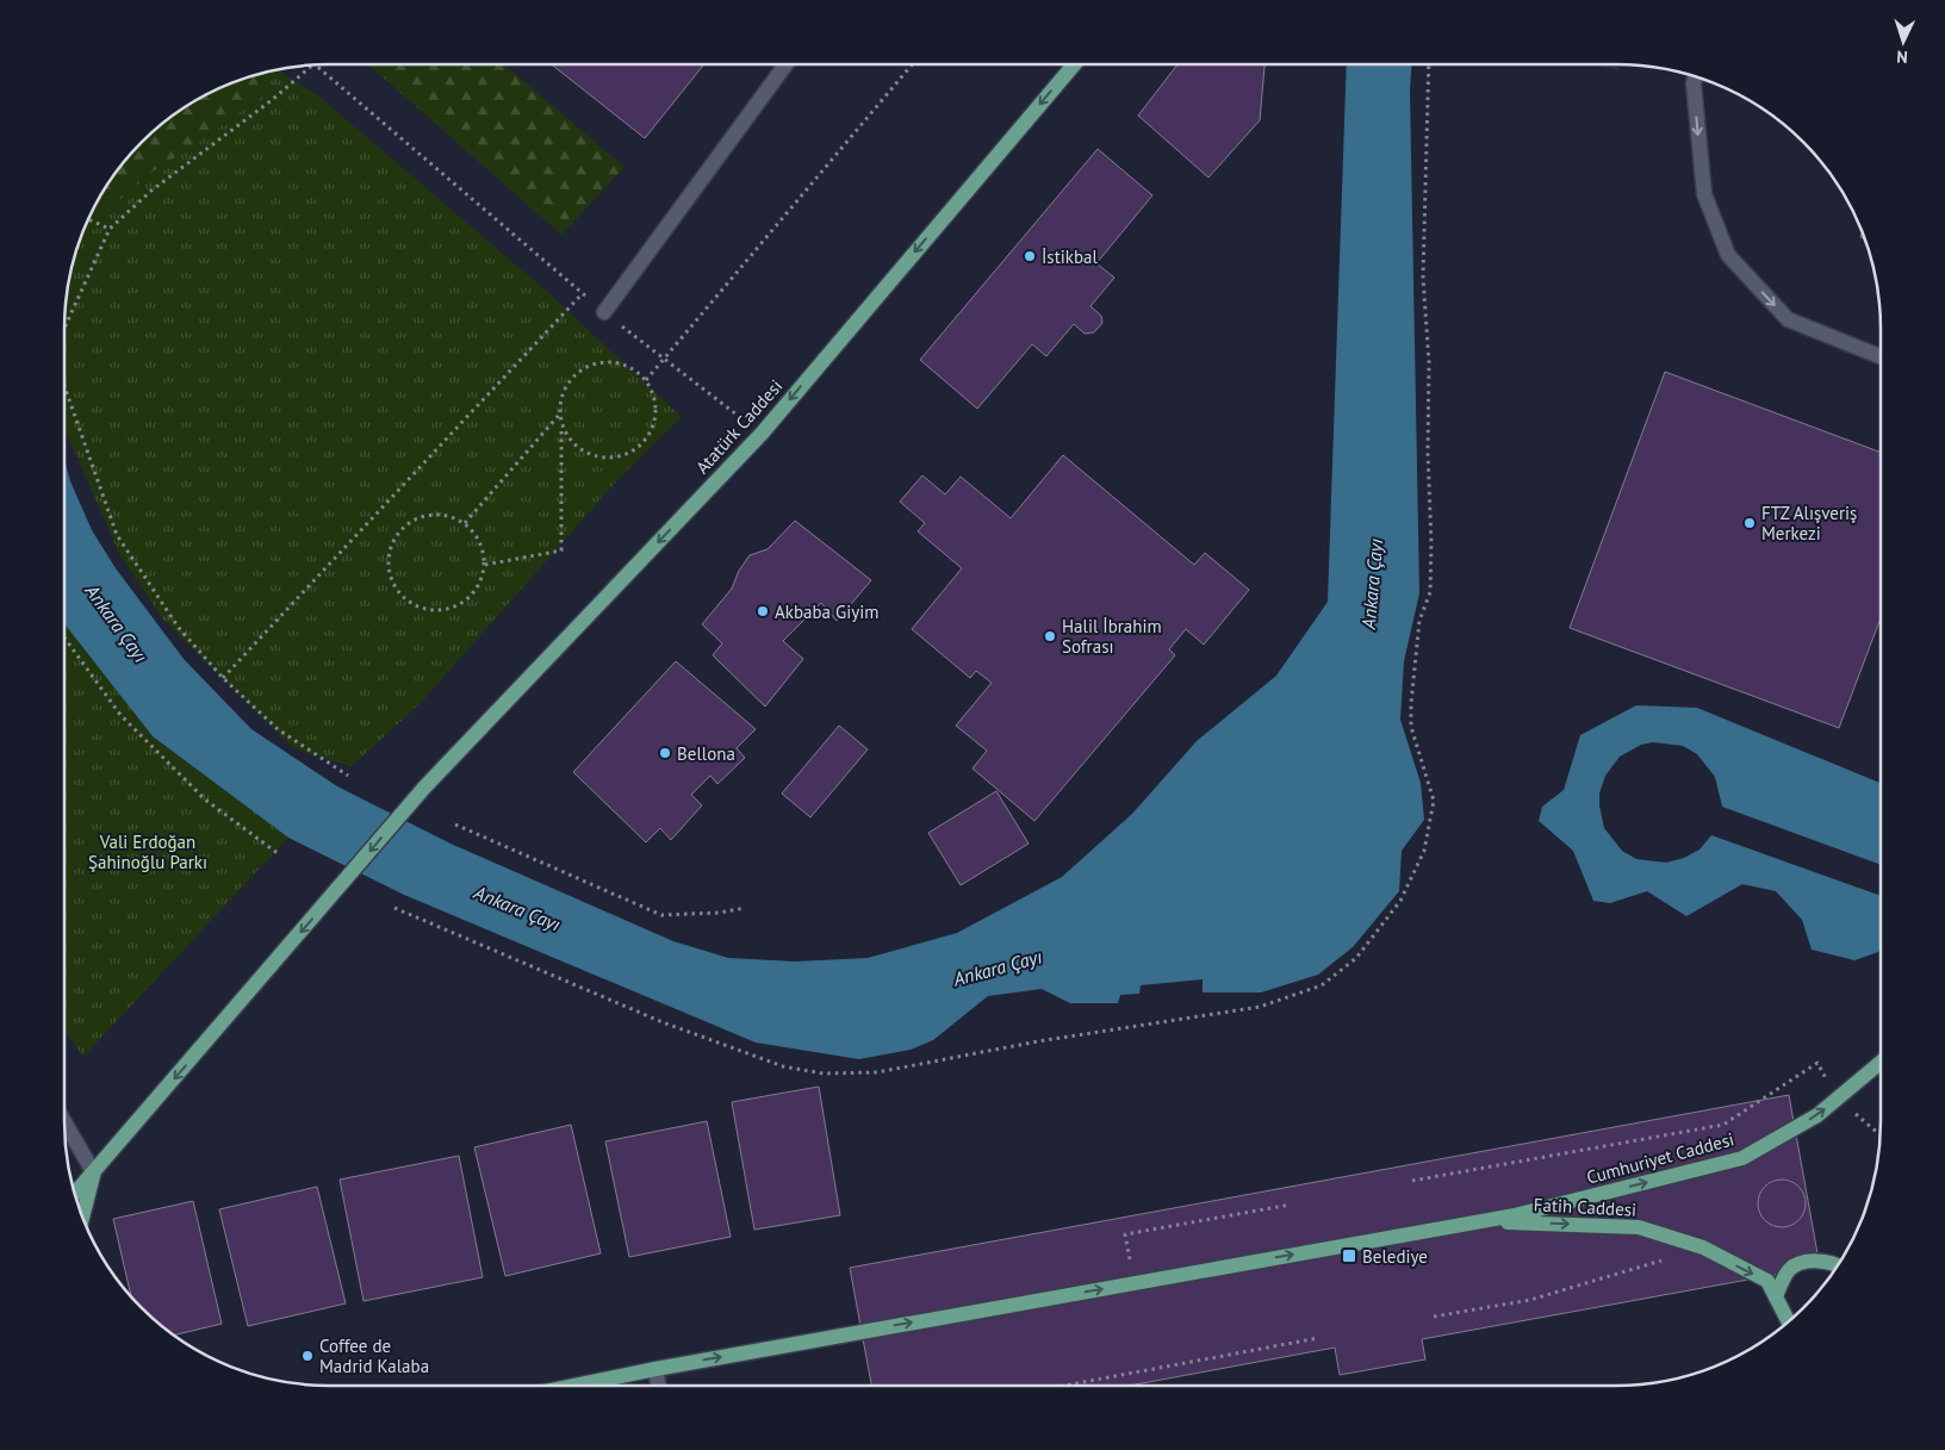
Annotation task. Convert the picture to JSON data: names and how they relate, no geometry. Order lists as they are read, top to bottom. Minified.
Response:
{"streets":{"main road":["Atatürk Caddesi","Cumhuriyet Caddesi","Fatih Caddesi"]},"crossings":[["Cumhuriyet Caddesi","Fatih Caddesi"]],"one_way":["Atatürk Caddesi","Cumhuriyet Caddesi","Fatih Caddesi"],"water":["Ankara Çayı"],"parks":["Vali Erdoğan Şahinoğlu Parkı"],"places":{"other":["İstikbal","FTZ Alışveriş Merkezi","Akbaba Giyim","Halil İbrahim Sofrası","Bellona","Coffee de Madrid Kalaba"],"transit":["Belediye"]},"north":"bottom"}
